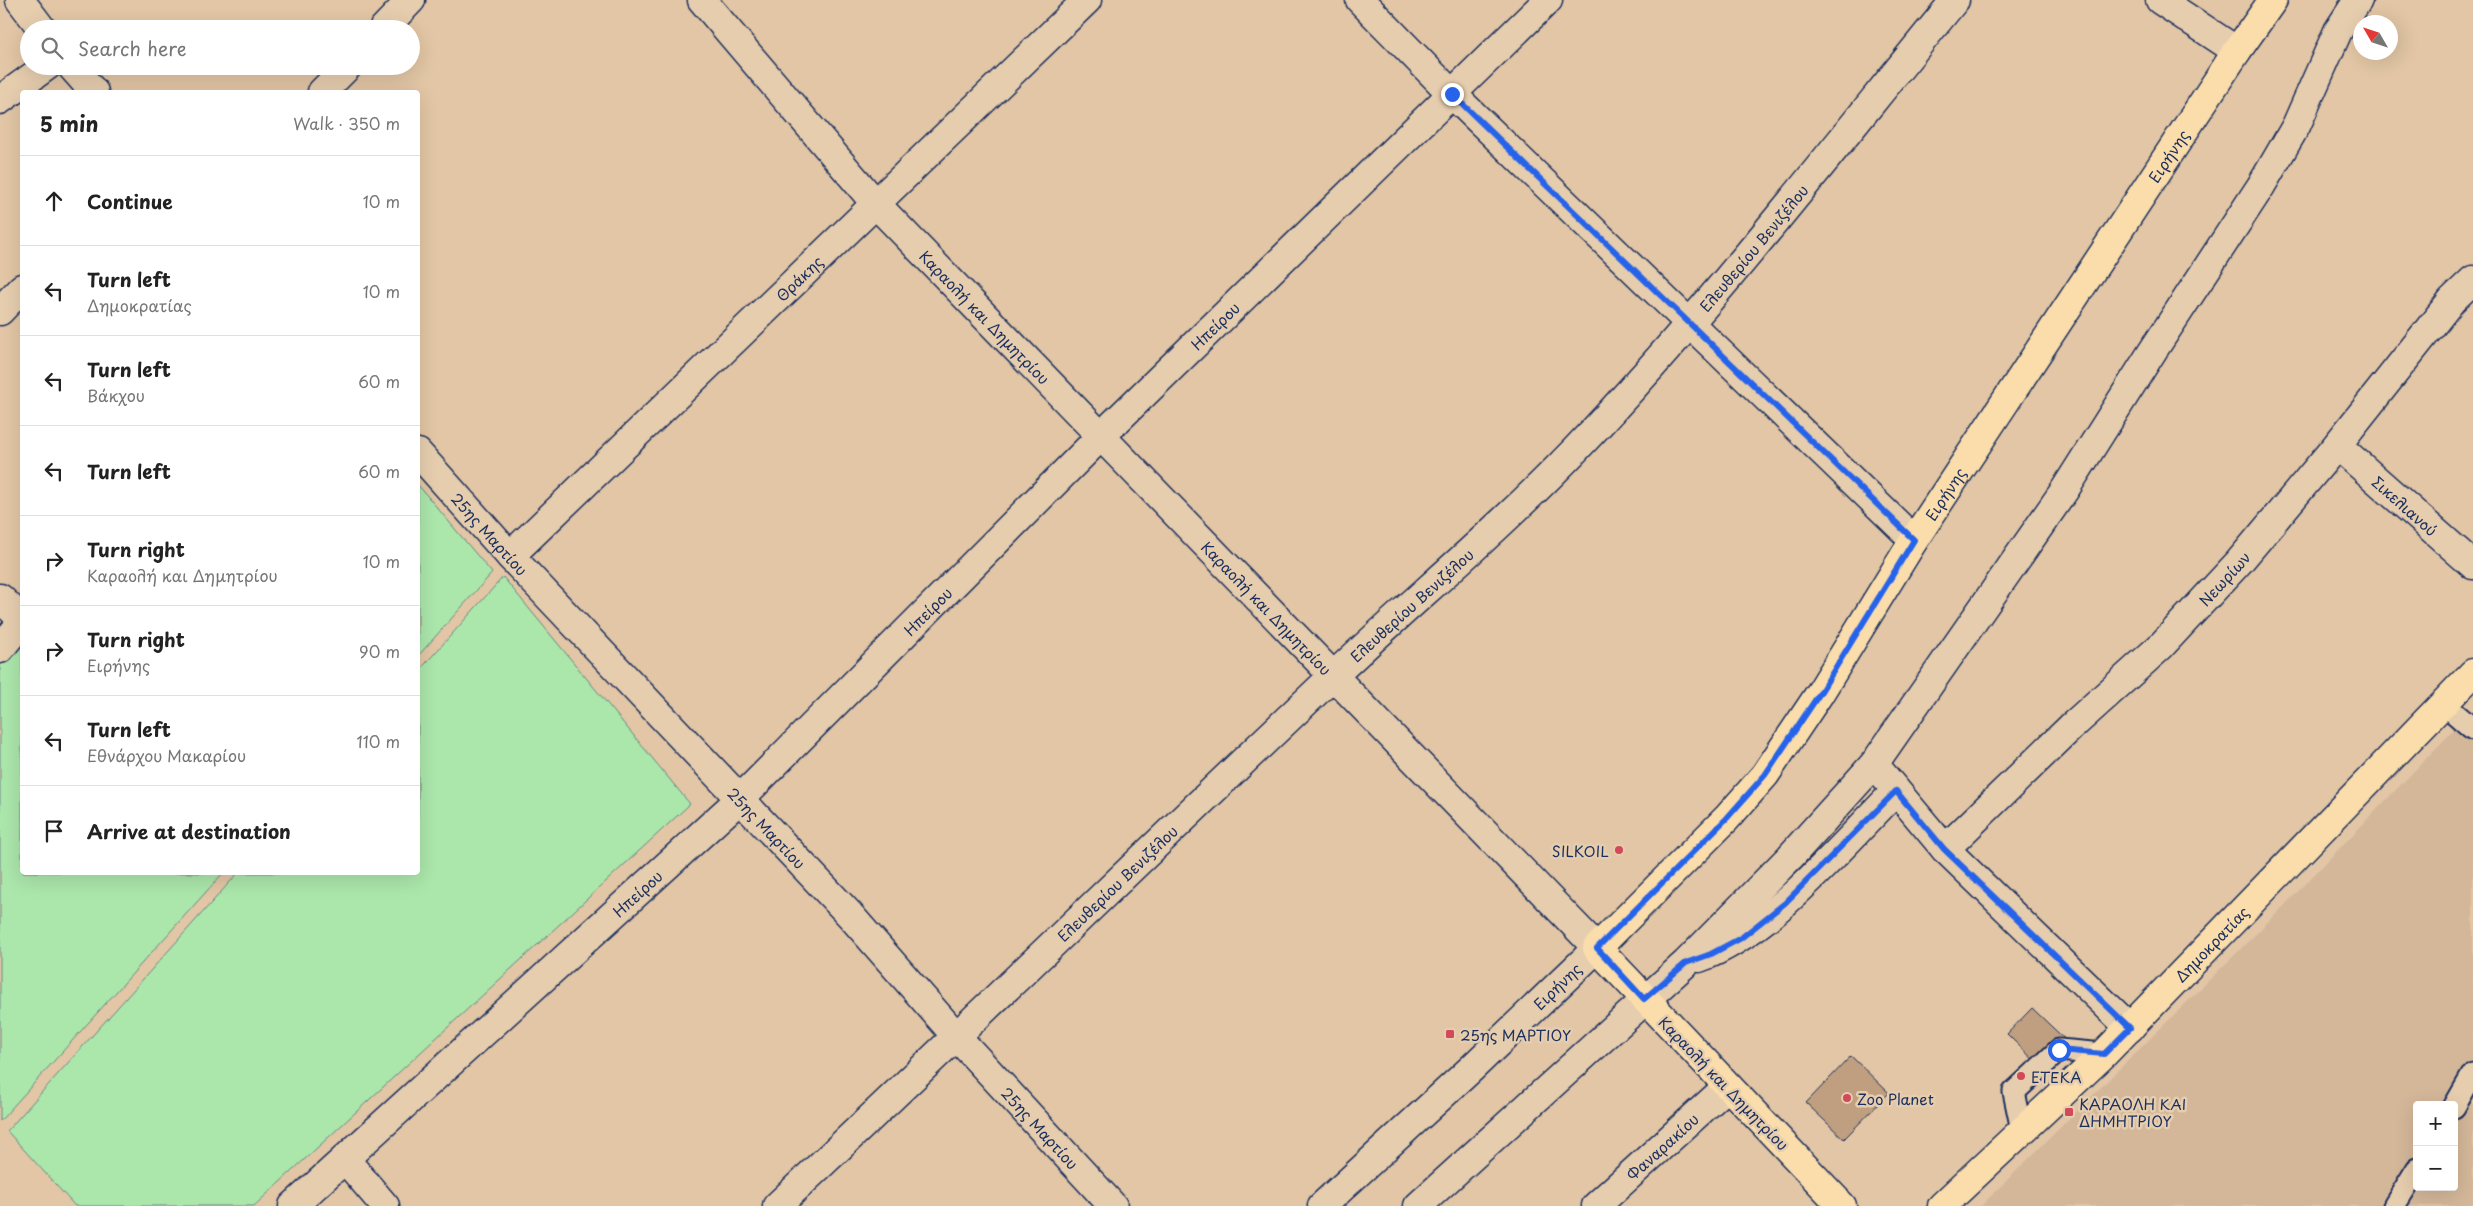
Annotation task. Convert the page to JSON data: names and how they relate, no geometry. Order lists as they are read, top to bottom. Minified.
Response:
{"streets":{"main road":["Ειρήνης","Καραολή και Δημητρίου","Δημοκρατίας"],"street":["Ελευθερίου Βενιζέλου","Θράκης","Ηπείρου","Σικελιανού","25ης Μαρτίου","Νεωρίων","Φαναρακίου"]},"crossings":[["Ειρήνης","Καραολή και Δημητρίου"],["Ελευθερίου Βενιζέλου","Καραολή και Δημητρίου"],["Ελευθερίου Βενιζέλου","25ης Μαρτίου"],["Θράκης","Καραολή και Δημητρίου"],["Θράκης","25ης Μαρτίου"],["Καραολή και Δημητρίου","Ηπείρου"],["Καραολή και Δημητρίου","Φαναρακίου"],["Ηπείρου","25ης Μαρτίου"],["Σικελιανού","Νεωρίων"]],"places":{"other":["SILKOIL","ΕΤΕΚΑ","Zoo Planet"],"transit":["25ης ΜΑΡΤΙΟΥ","ΚΑΡΑΟΛΗ ΚΑΙ ΔΗΜΗΤΡΙΟΥ"]},"north":"top left","page":{"search":"Search here","heading":["5 min","Walk · 350 m"],"list":[["Continue","10 m"],["Turn left","Δημοκρατίας","10 m"],["Turn left","Βάκχου","60 m"],["Turn left","60 m"],["Turn right","Καραολή και Δημητρίου","10 m"],["Turn right","Ειρήνης","90 m"],["Turn left","Εθνάρχου Μακαρίου","110 m"],"Arrive at destination"],"map_buttons":["+","−"]}}
